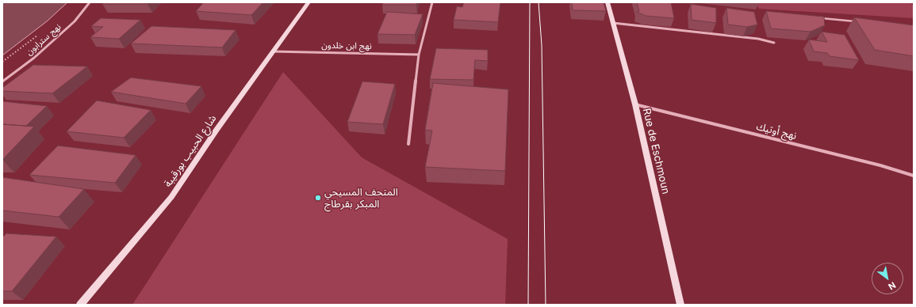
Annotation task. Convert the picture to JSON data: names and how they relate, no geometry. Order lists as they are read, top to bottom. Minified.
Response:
{"streets":{"main road":["شارع الحبيب بورقيبة","Rue de Eschmoun"],"street":["نهج سترابون","نهج ابن خلدون","نهج أوتيك"]},"crossings":[["نهج ابن خلدون","شارع الحبيب بورقيبة"],["نهج أوتيك","Rue de Eschmoun"]],"places":["المتحف المسيحي المبكر بقرطاج"],"north":"bottom right"}
